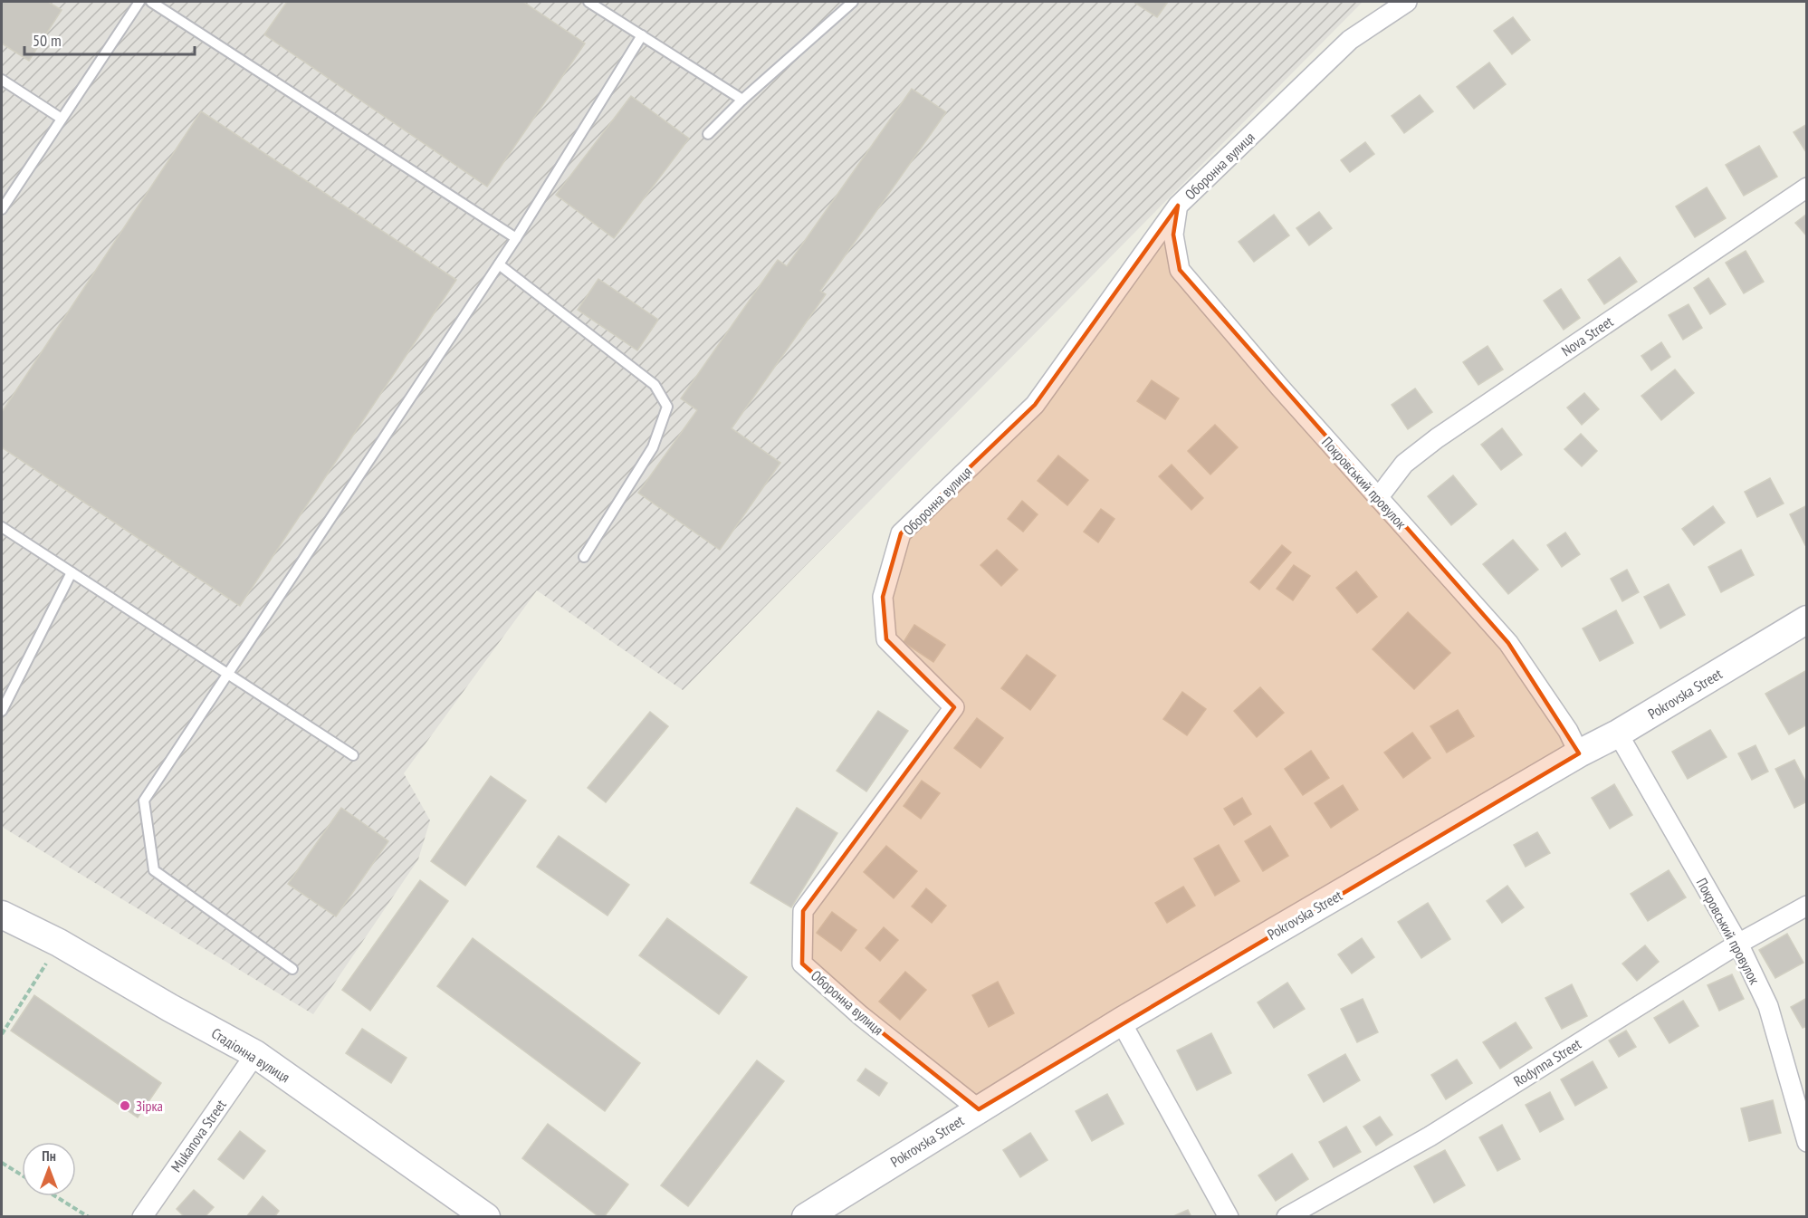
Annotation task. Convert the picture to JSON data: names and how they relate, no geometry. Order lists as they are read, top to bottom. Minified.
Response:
{"streets":{"street":["Оборонна вулиця","Nova Street","Покровський провулок","Pokrovska Street","Стадіонна вулиця","Rodynna Street","Mukanova Street"]},"crossings":[["Оборонна вулиця","Покровський провулок"],["Оборонна вулиця","Pokrovska Street"],["Nova Street","Покровський провулок"],["Покровський провулок","Pokrovska Street"],["Покровський провулок","Rodynna Street"],["Стадіонна вулиця","Mukanova Street"]],"places":["Зірка"],"scale_bar":"50 m","north":"top"}
